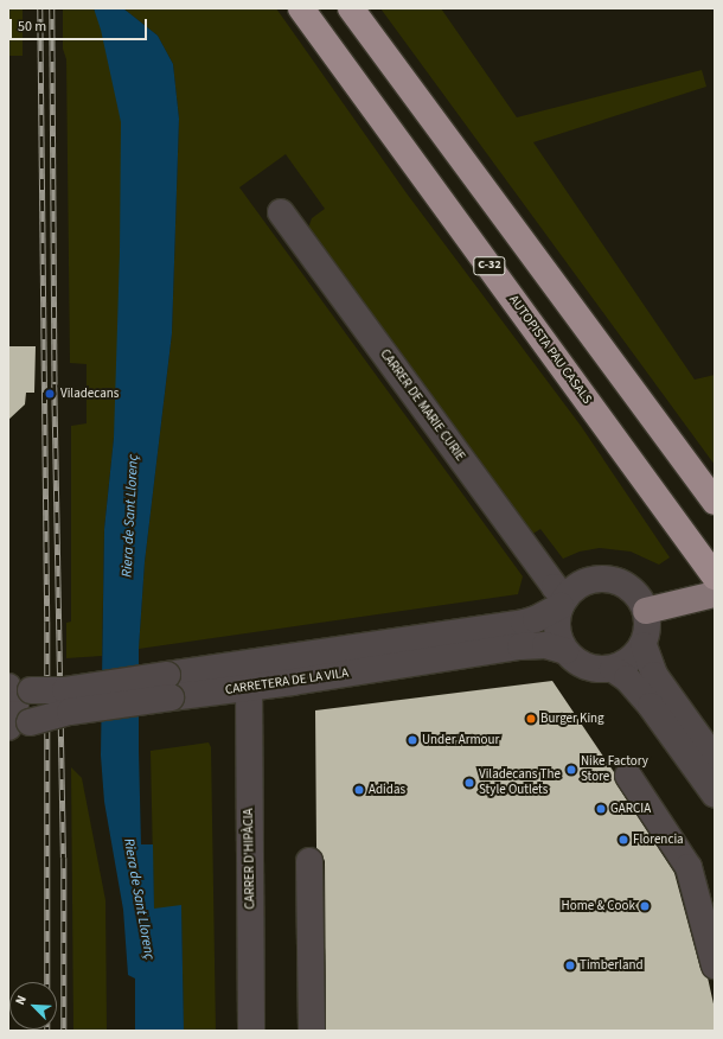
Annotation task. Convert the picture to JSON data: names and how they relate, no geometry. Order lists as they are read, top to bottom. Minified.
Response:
{"streets":{"highway":["C-32","AUTOPISTA PAU CASALS"],"street":["CARRER DE MARIE CURIE","CARRETERA DE LA VILA","CARRER D'HIPÀCIA"]},"crossings":[["CARRER DE MARIE CURIE","CARRETERA DE LA VILA"],["CARRETERA DE LA VILA","CARRER D'HIPÀCIA"]],"water":["Riera de Sant Llorenç"],"places":["Viladecans","Burger King","Under Armour","Nike Factory Store","Viladecans The Style Outlets","Adidas","GARCIA","Florencia","Home & Cook","Timberland"],"scale_bar":"50 m","north":"top left"}
